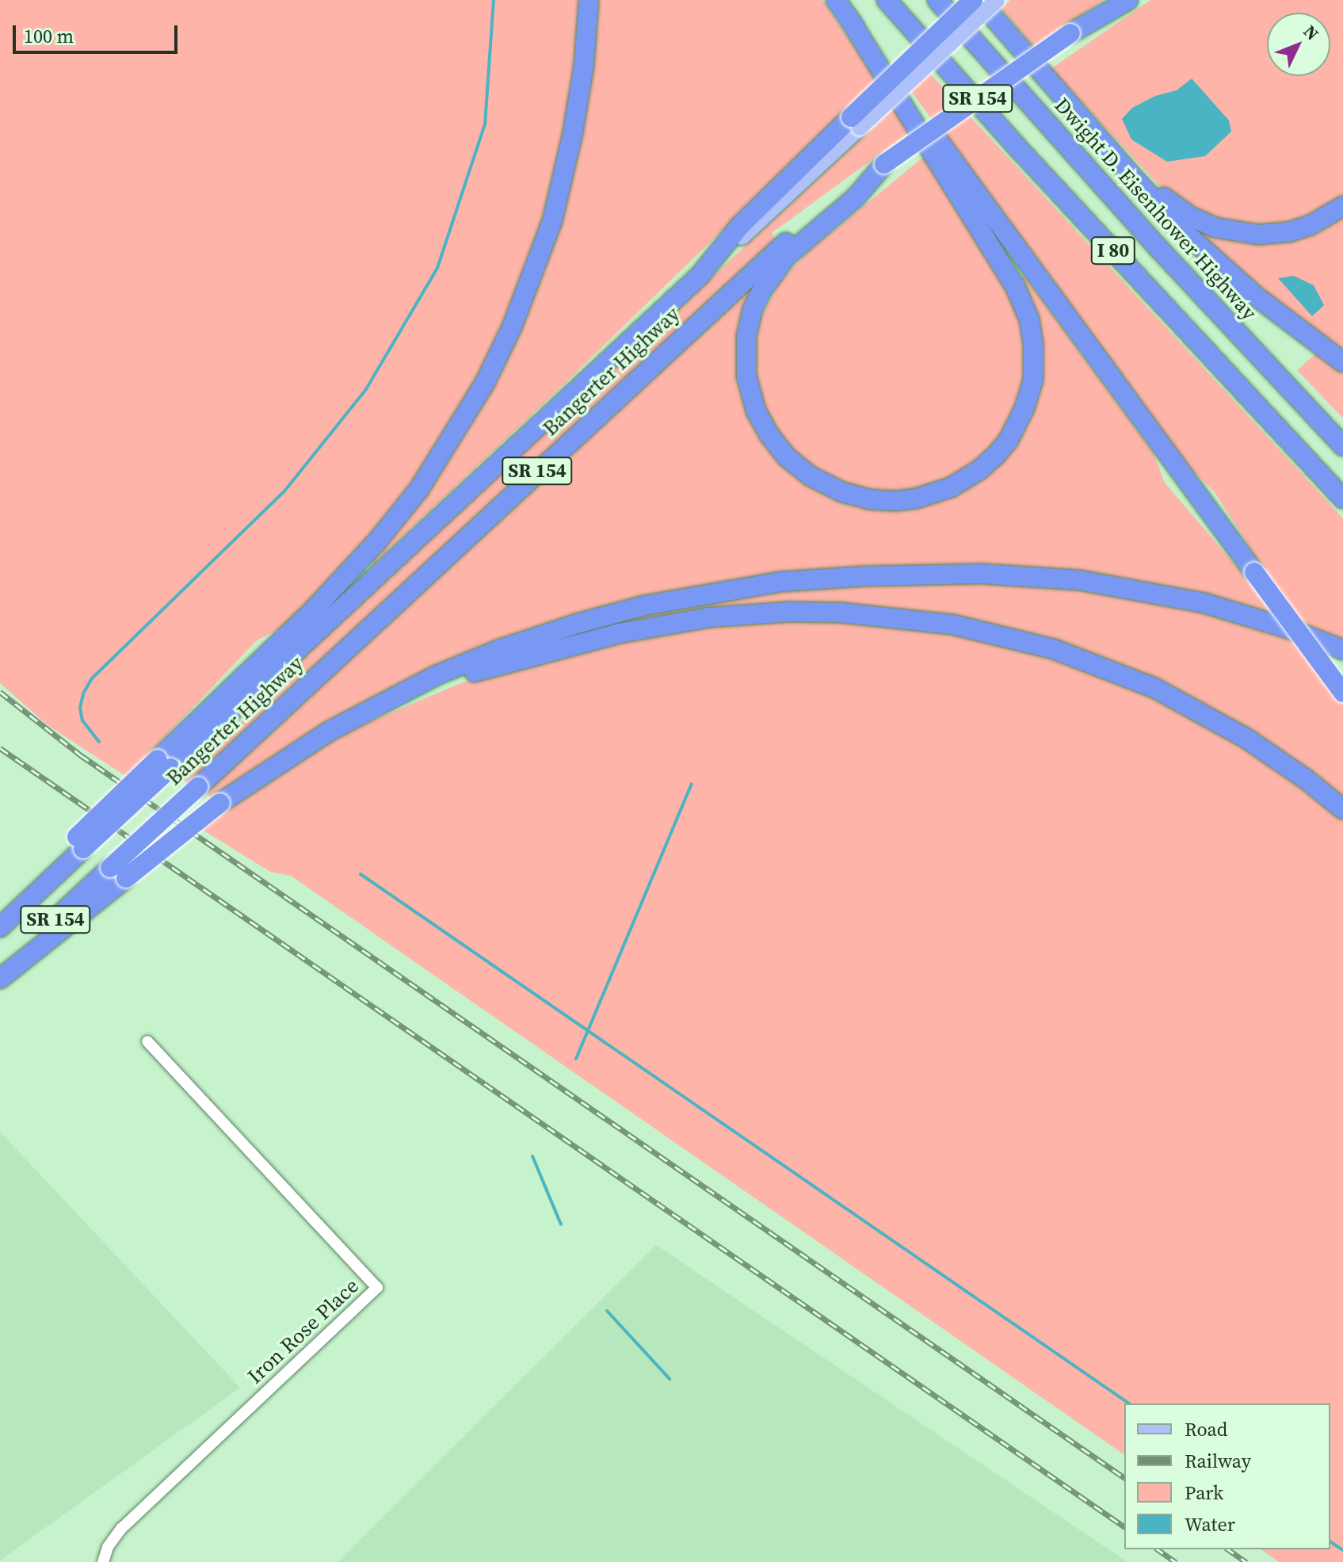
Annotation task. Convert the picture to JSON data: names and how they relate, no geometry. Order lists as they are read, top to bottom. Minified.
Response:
{"streets":{"highway":["SR 154","Dwight D. Eisenhower Highway","I 80","Bangerter Highway"],"street":["Iron Rose Place"]},"crossings":[["SR 154","Bangerter Highway"]],"legend":["Road","Railway","Park","Water"],"scale_bar":"100 m","north":"top right"}
